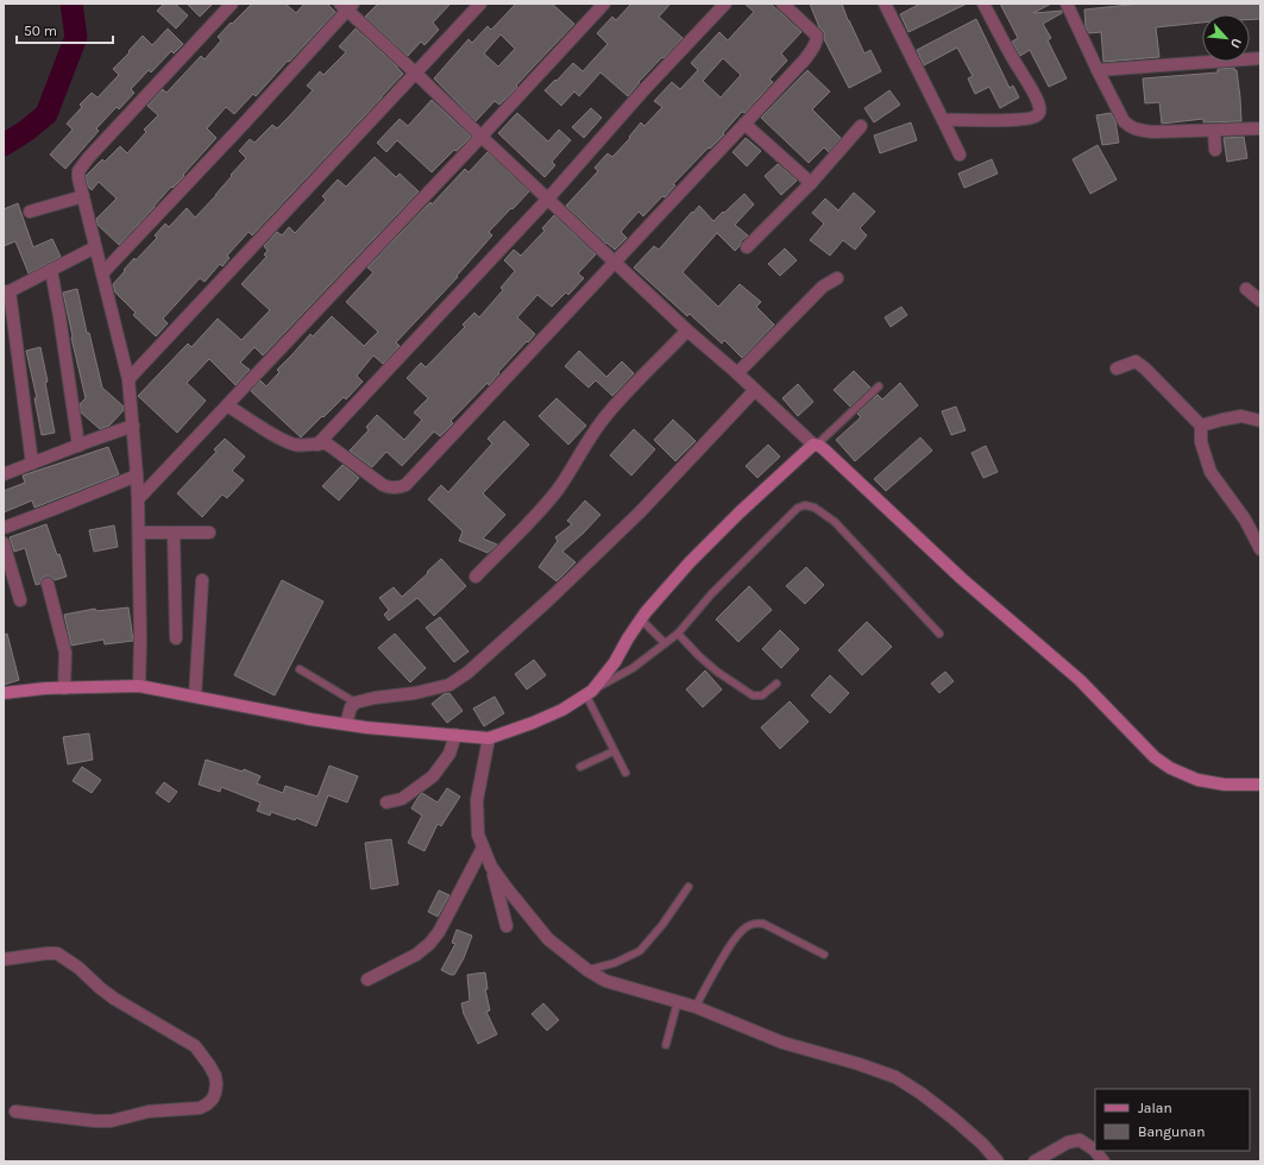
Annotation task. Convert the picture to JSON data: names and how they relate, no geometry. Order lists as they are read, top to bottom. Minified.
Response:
{"legend":["Jalan","Bangunan"],"scale_bar":"50 m","north":"bottom right"}
